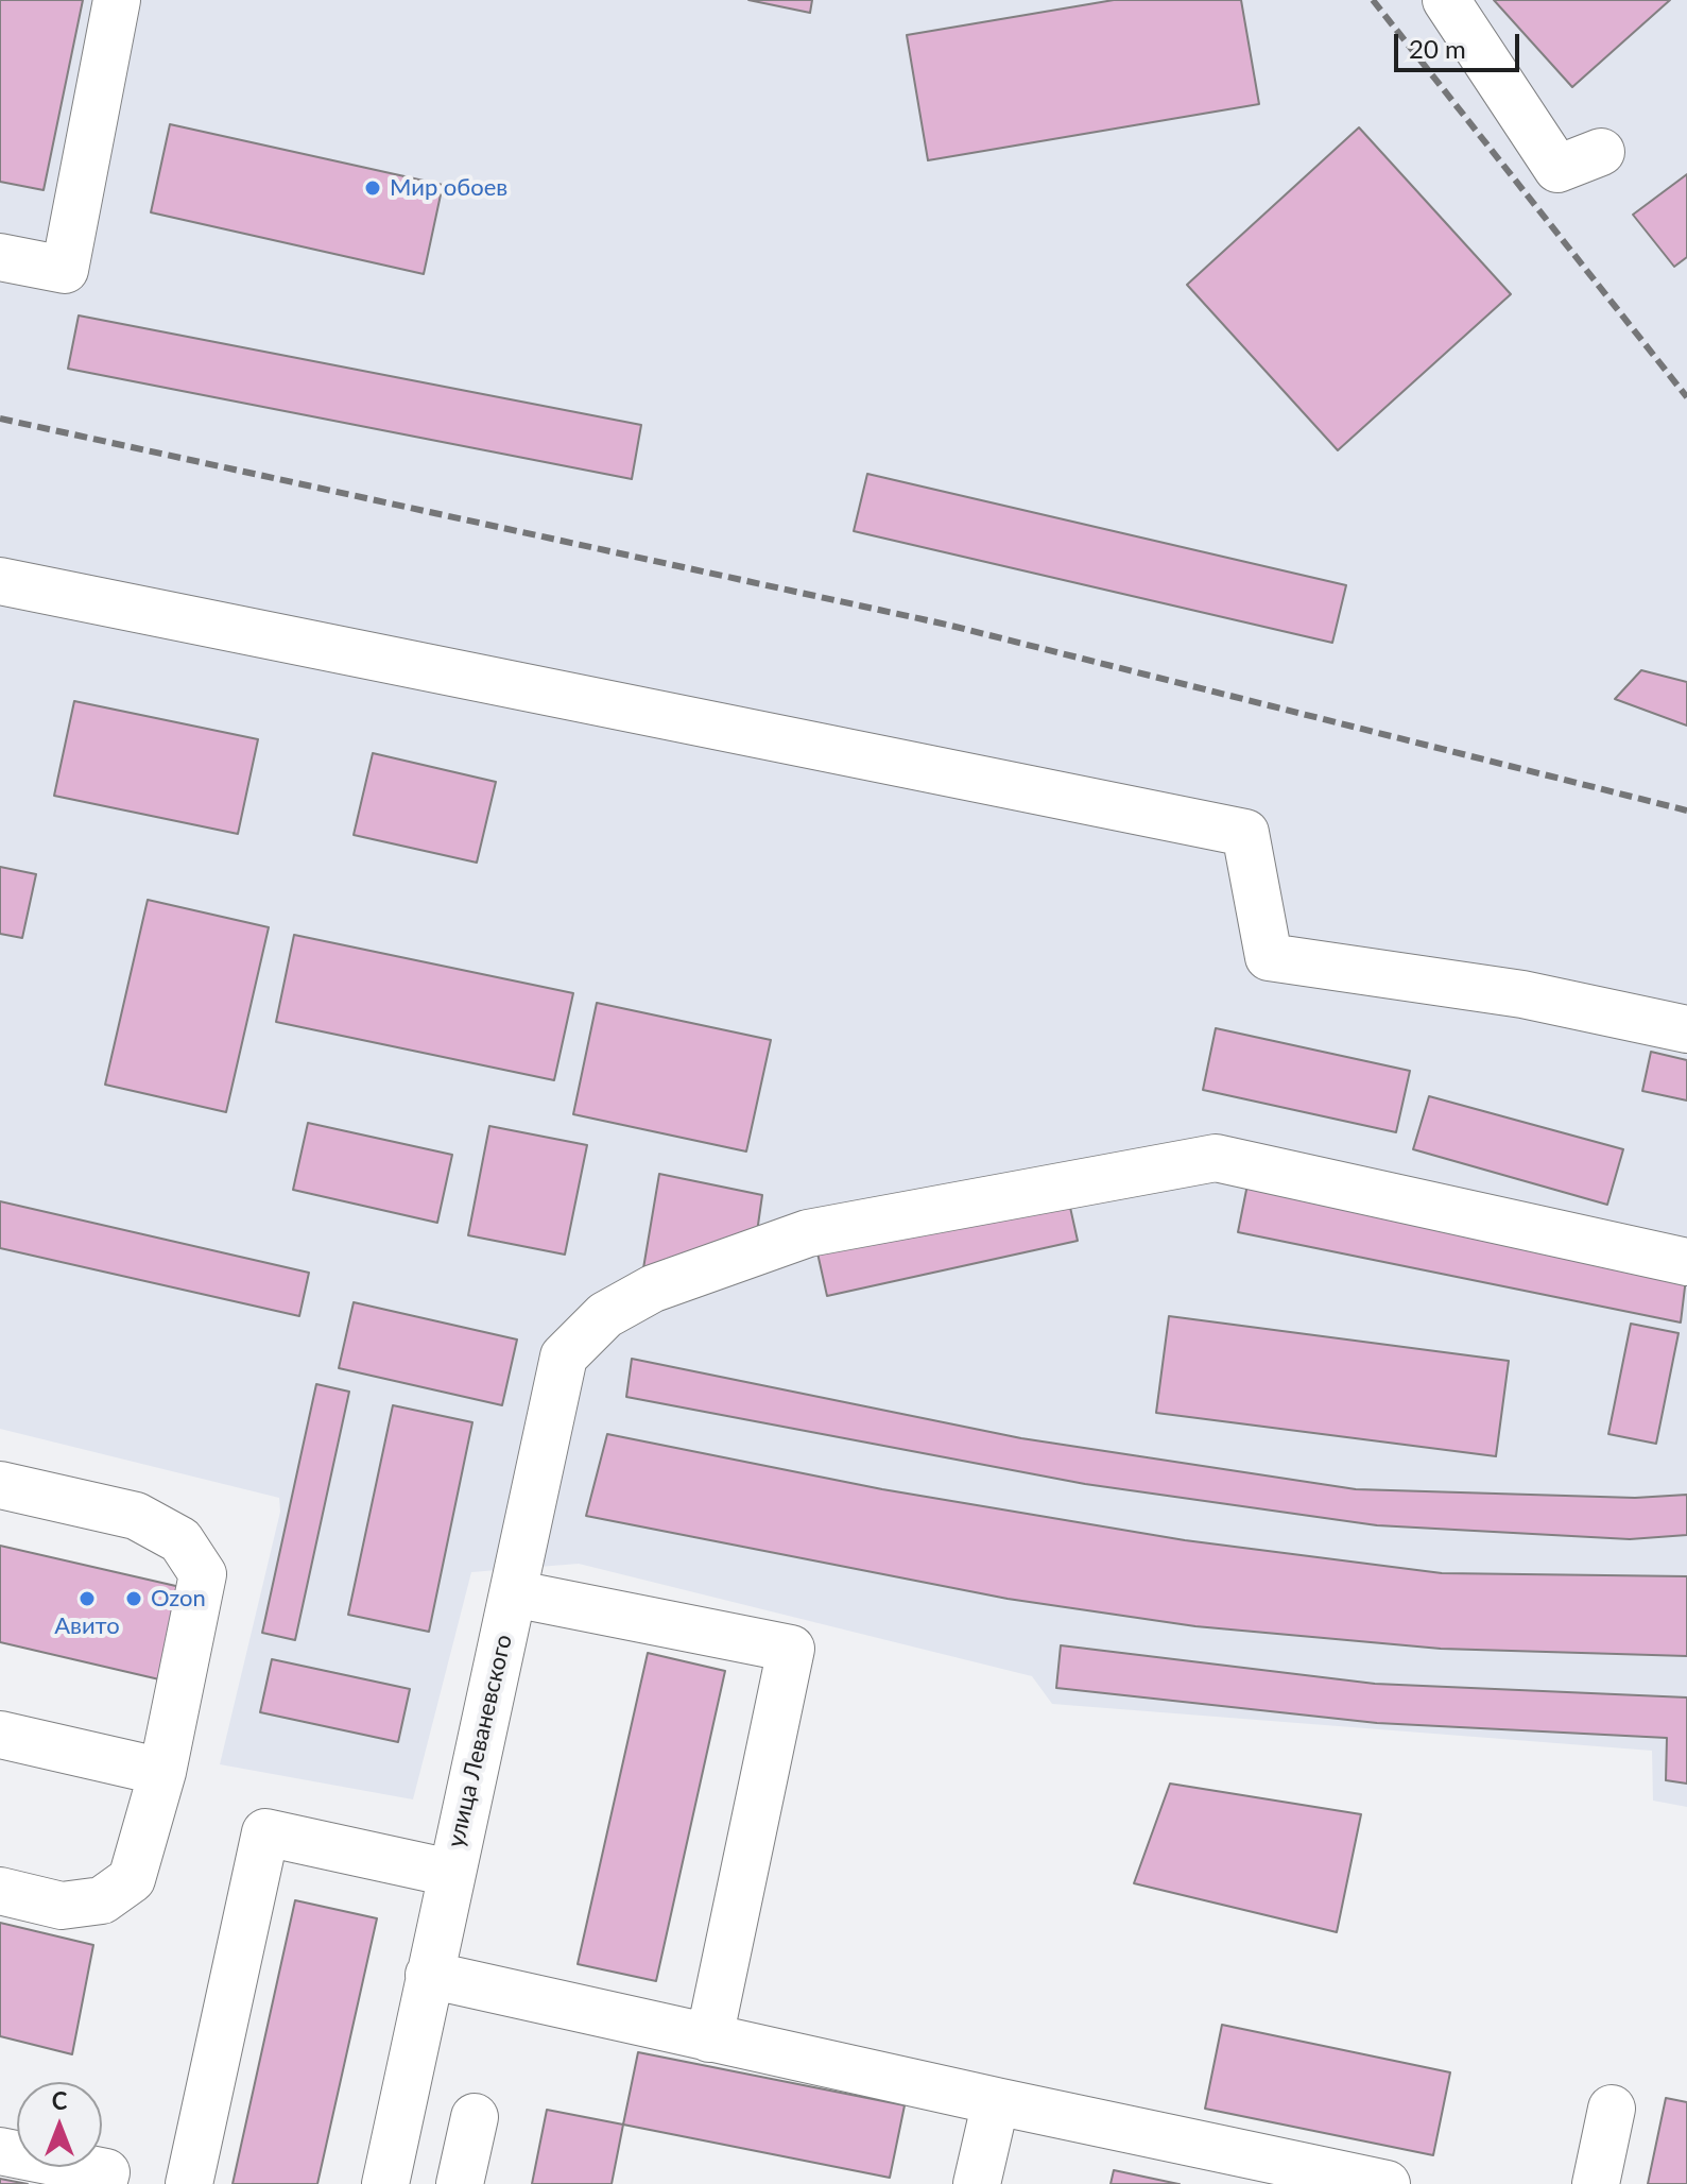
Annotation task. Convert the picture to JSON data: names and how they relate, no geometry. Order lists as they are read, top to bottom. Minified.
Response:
{"streets":{"street":["улица Леваневского"]},"places":["Мир обоев","Авито","Ozon"],"scale_bar":"20 m","north":"top"}
